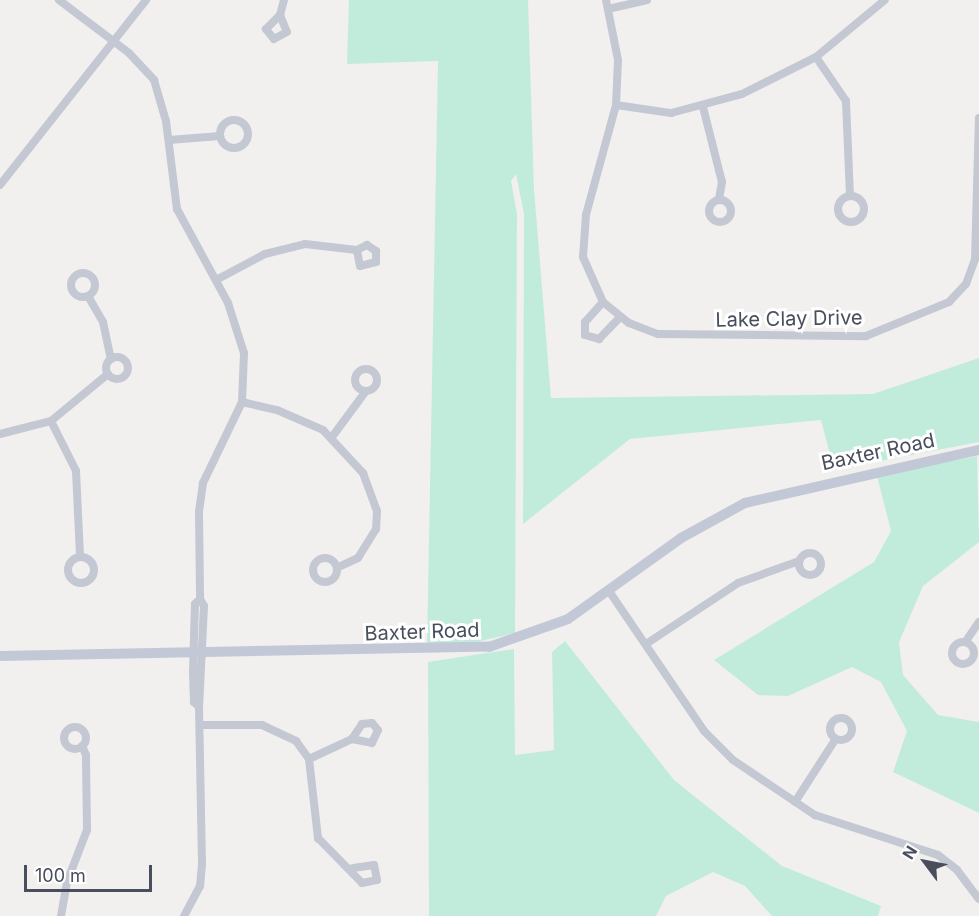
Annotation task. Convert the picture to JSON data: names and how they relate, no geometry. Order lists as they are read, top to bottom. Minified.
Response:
{"streets":{"main road":["Baxter Road"],"street":["Lake Clay Drive"]},"scale_bar":"100 m","north":"top left"}
